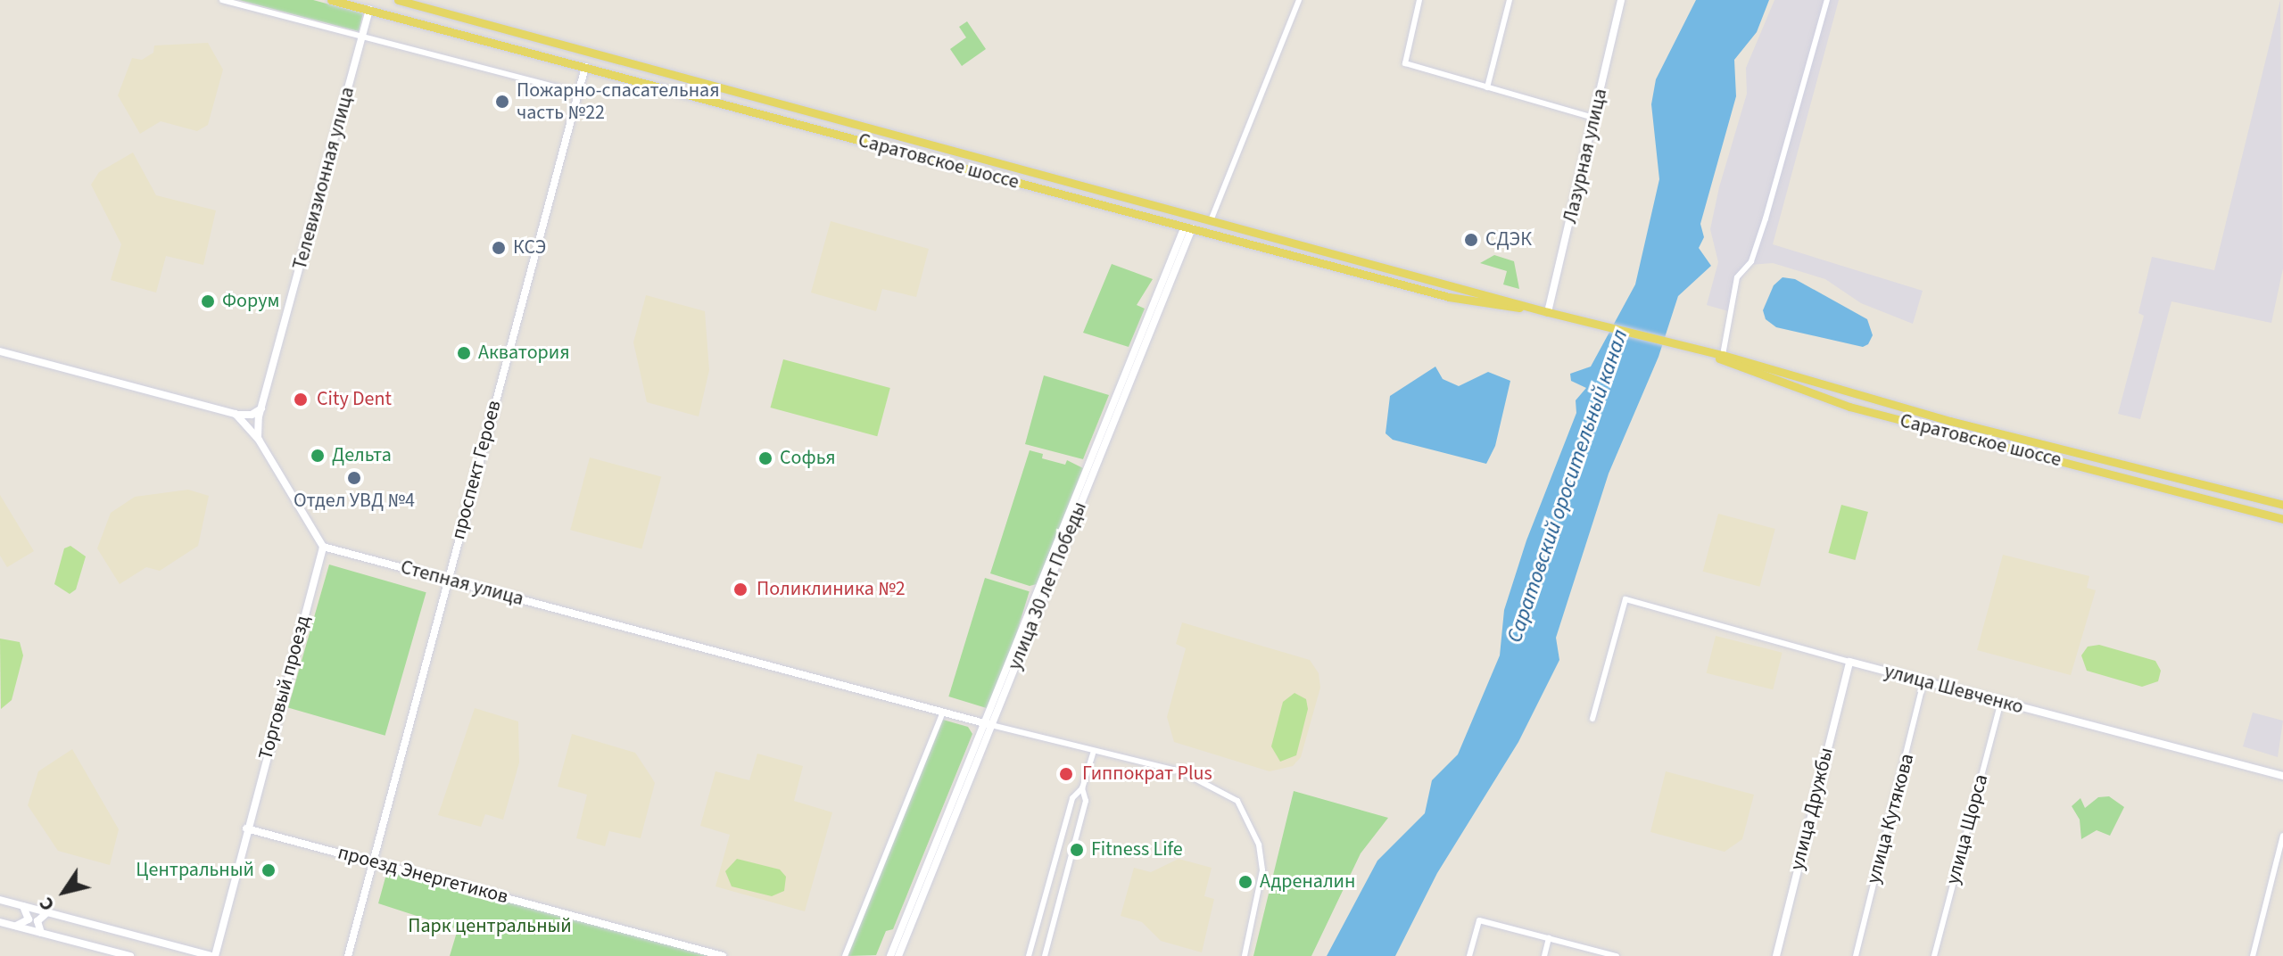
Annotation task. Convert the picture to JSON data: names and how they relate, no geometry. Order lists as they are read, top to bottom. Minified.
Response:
{"streets":{"main road":["Саратовское шоссе","Телевизионная улица"],"street":["Лазурная улица","проспект Героев","Степная улица","Торговый проезд","улица Шевченко","улица Дружбы","улица Кутякова","улица Щорса","проезд Энергетиков"]},"crossings":[["Лазурная улица","Саратовское шоссе"],["Саратовское шоссе","Телевизионная улица"],["Саратовское шоссе","проспект Героев"],["проспект Героев","Степная улица"],["проспект Героев","проезд Энергетиков"],["Степная улица","Торговый проезд"],["Торговый проезд","проезд Энергетиков"],["улица Шевченко","улица Дружбы"],["улица Шевченко","улица Кутякова"],["улица Шевченко","улица Щорса"]],"water":["Саратовский оросительный канал"],"parks":["Парк центральный"],"places":["Пожарно-спасательная часть №22","СДЭК","КСЭ","Форум","Акватория","City Dent","Дельта","Софья","Отдел УВД №4","Поликлиника №2","Гиппократ Plus","Fitness Life","Центральный","Адреналин"],"north":"bottom left"}
